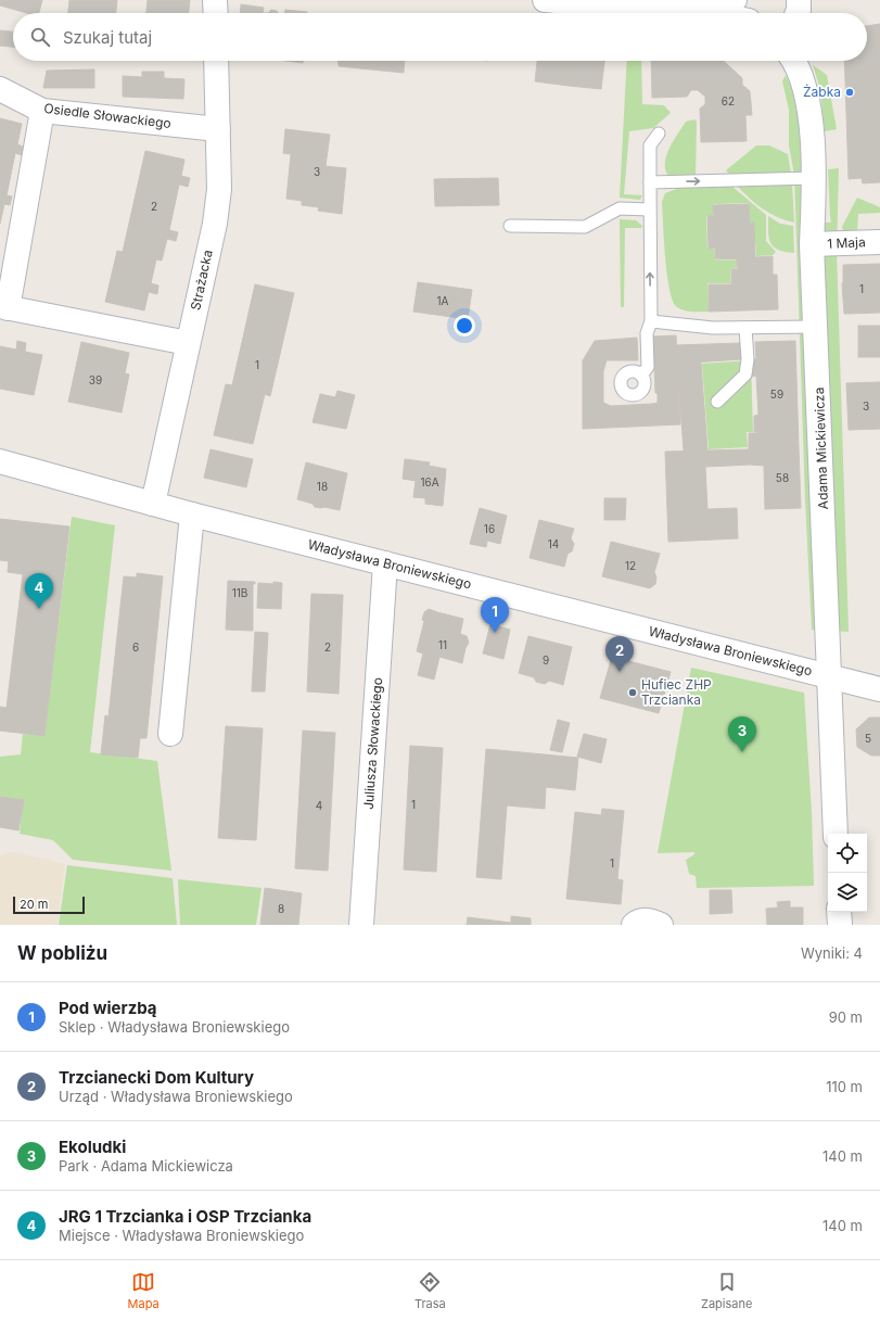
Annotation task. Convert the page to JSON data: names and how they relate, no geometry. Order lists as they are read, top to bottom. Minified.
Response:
{"streets":{"street":["Osiedle Słowackiego","1 Maja","Strażacka","Adama Mickiewicza","Władysława Broniewskiego","Juliusza Słowackiego"]},"crossings":[["Osiedle Słowackiego","Strażacka"],["1 Maja","Adama Mickiewicza"],["Strażacka","Władysława Broniewskiego"],["Adama Mickiewicza","Władysława Broniewskiego"],["Władysława Broniewskiego","Juliusza Słowackiego"]],"places":["Żabka","Hufiec ZHP Trzcianka"],"house_numbers":["62","3","2","1","1A","1","39","59","3","58","16A","18","16","14","12","11B","11","6","2","9","5","1","4","1","8"],"scale_bar":"20 m","page":{"search":"Szukaj tutaj","pins":["4","1","2","3"],"scale":"20 m","heading":["W pobliżu","Wyniki: 4"],"list":[{"mark":"1","name":"Pod wierzbą","note":"Sklep · Władysława Broniewskiego","value":"90 m"},{"mark":"2","name":"Trzcianecki Dom Kultury","note":"Urząd · Władysława Broniewskiego","value":"110 m"},{"mark":"3","name":"Ekoludki","note":"Park · Adama Mickiewicza","value":"140 m"},{"mark":"4","name":"JRG 1 Trzcianka i OSP Trzcianka","note":"Miejsce · Władysława Broniewskiego","value":"140 m"}],"nav":["Mapa","Trasa","Zapisane"]}}
